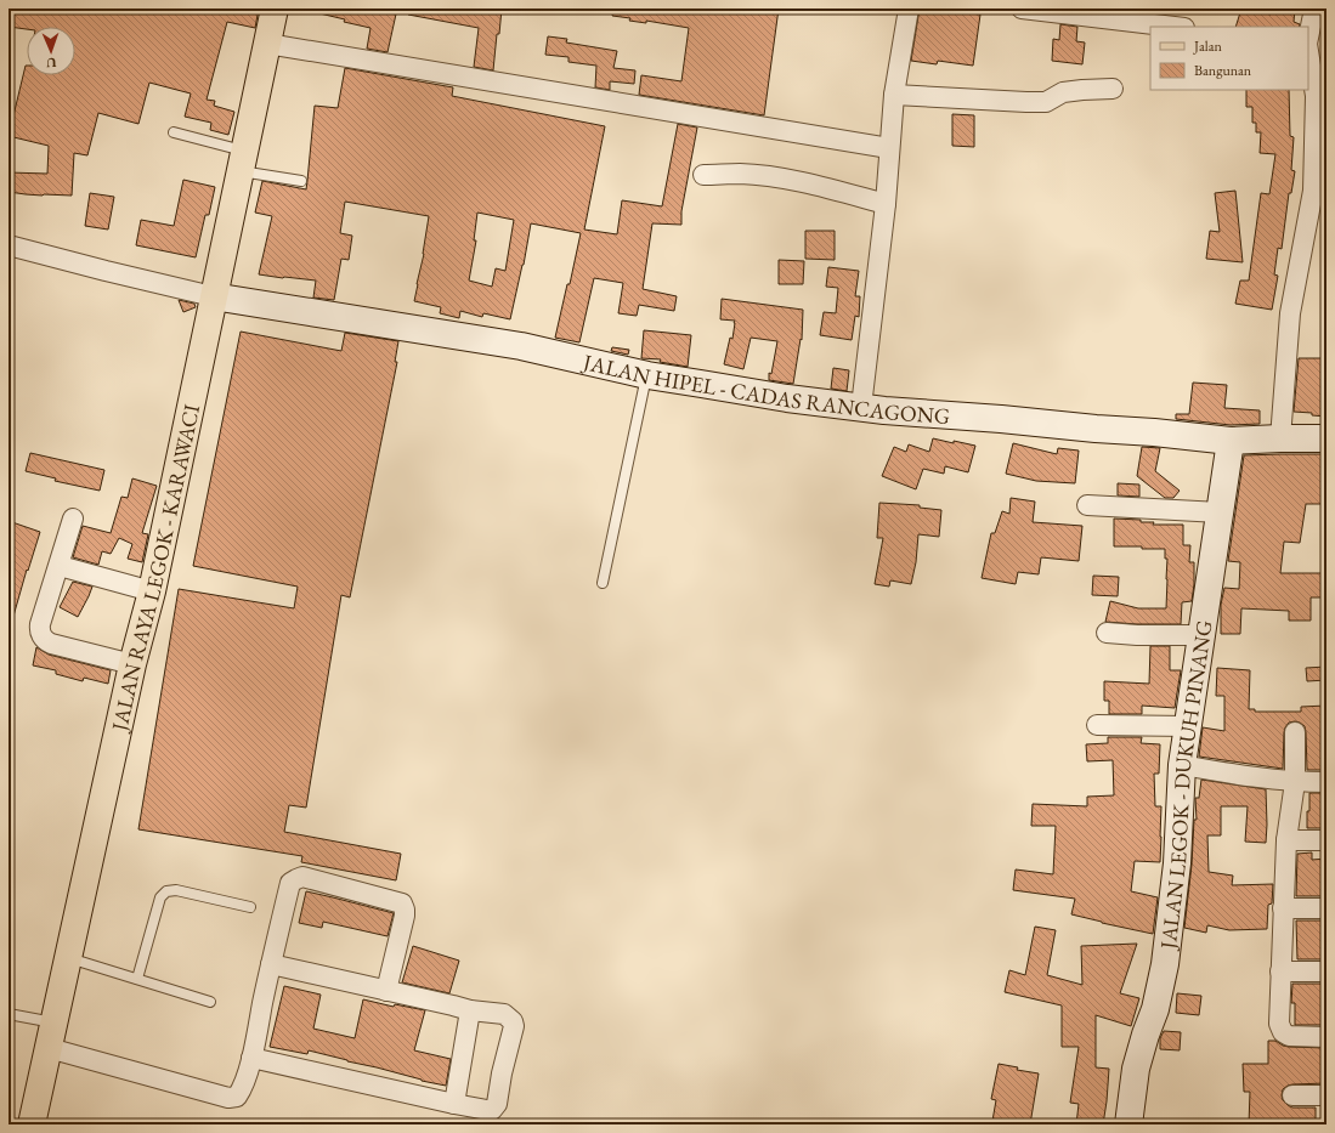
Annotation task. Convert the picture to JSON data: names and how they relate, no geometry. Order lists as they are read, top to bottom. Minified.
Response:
{"streets":{"main road":["JALAN RAYA LEGOK - KARAWACI"],"street":["JALAN HIPEL - CADAS RANCAGONG","JALAN LEGOK - DUKUH PINANG"]},"crossings":[["JALAN HIPEL - CADAS RANCAGONG","JALAN RAYA LEGOK - KARAWACI"],["JALAN HIPEL - CADAS RANCAGONG","JALAN LEGOK - DUKUH PINANG"]],"legend":["Jalan","Bangunan"],"north":"bottom"}
